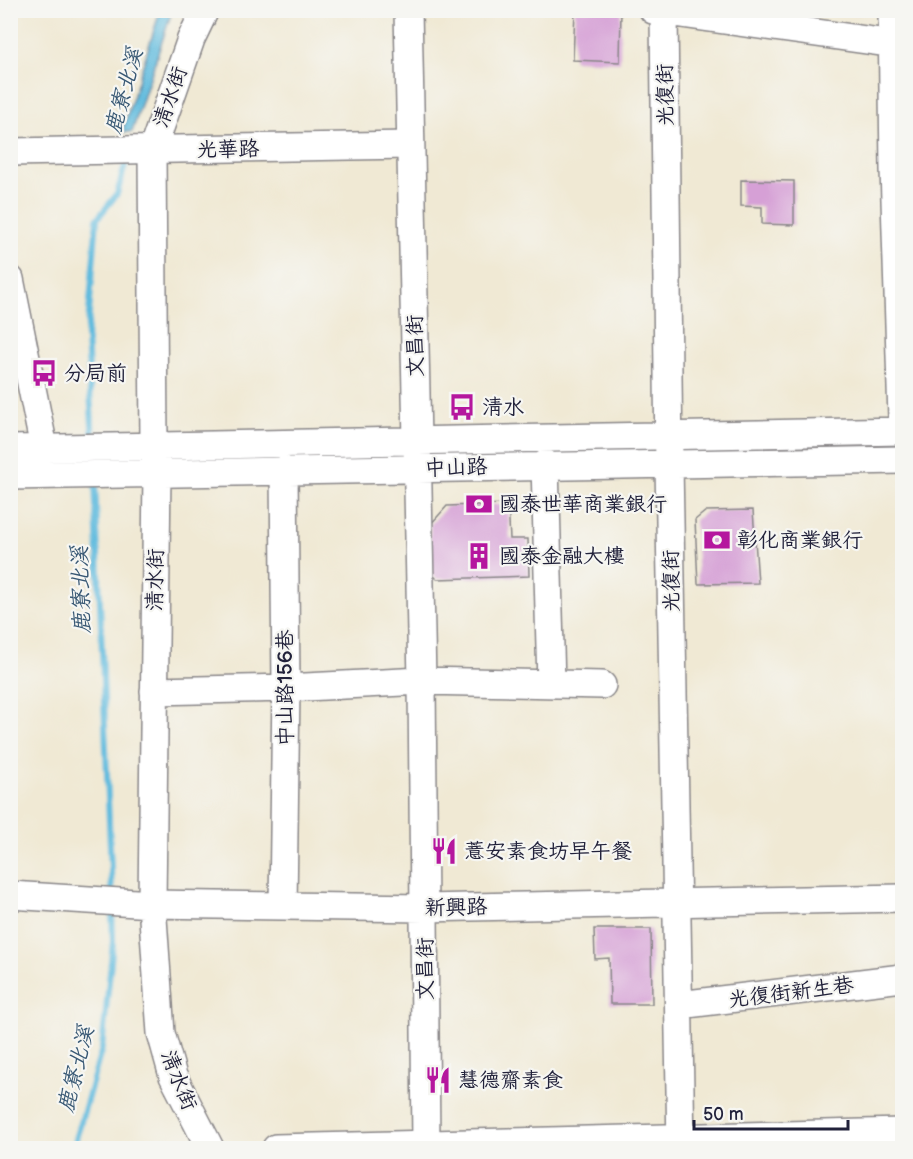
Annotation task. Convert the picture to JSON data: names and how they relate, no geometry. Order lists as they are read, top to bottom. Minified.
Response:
{"streets":{"street":["光復街","清水街","光華路","文昌街","中山路","中山路156巷","新興路","光復街新生巷"]},"crossings":[["光復街","中山路"],["光復街","新興路"],["光復街","光復街新生巷"],["清水街","光華路"],["清水街","中山路"],["清水街","新興路"],["光華路","文昌街"],["文昌街","中山路"],["文昌街","新興路"],["中山路","中山路156巷"],["中山路156巷","新興路"]],"water":["鹿寮北溪"],"places":{"bus stop":["分局前","清水"],"bank":["國泰世華商業銀行","彰化商業銀行"],"building":["國泰金融大樓"],"restaurant":["薏安素食坊早午餐","慧德齋素食"]},"scale_bar":"50 m"}
